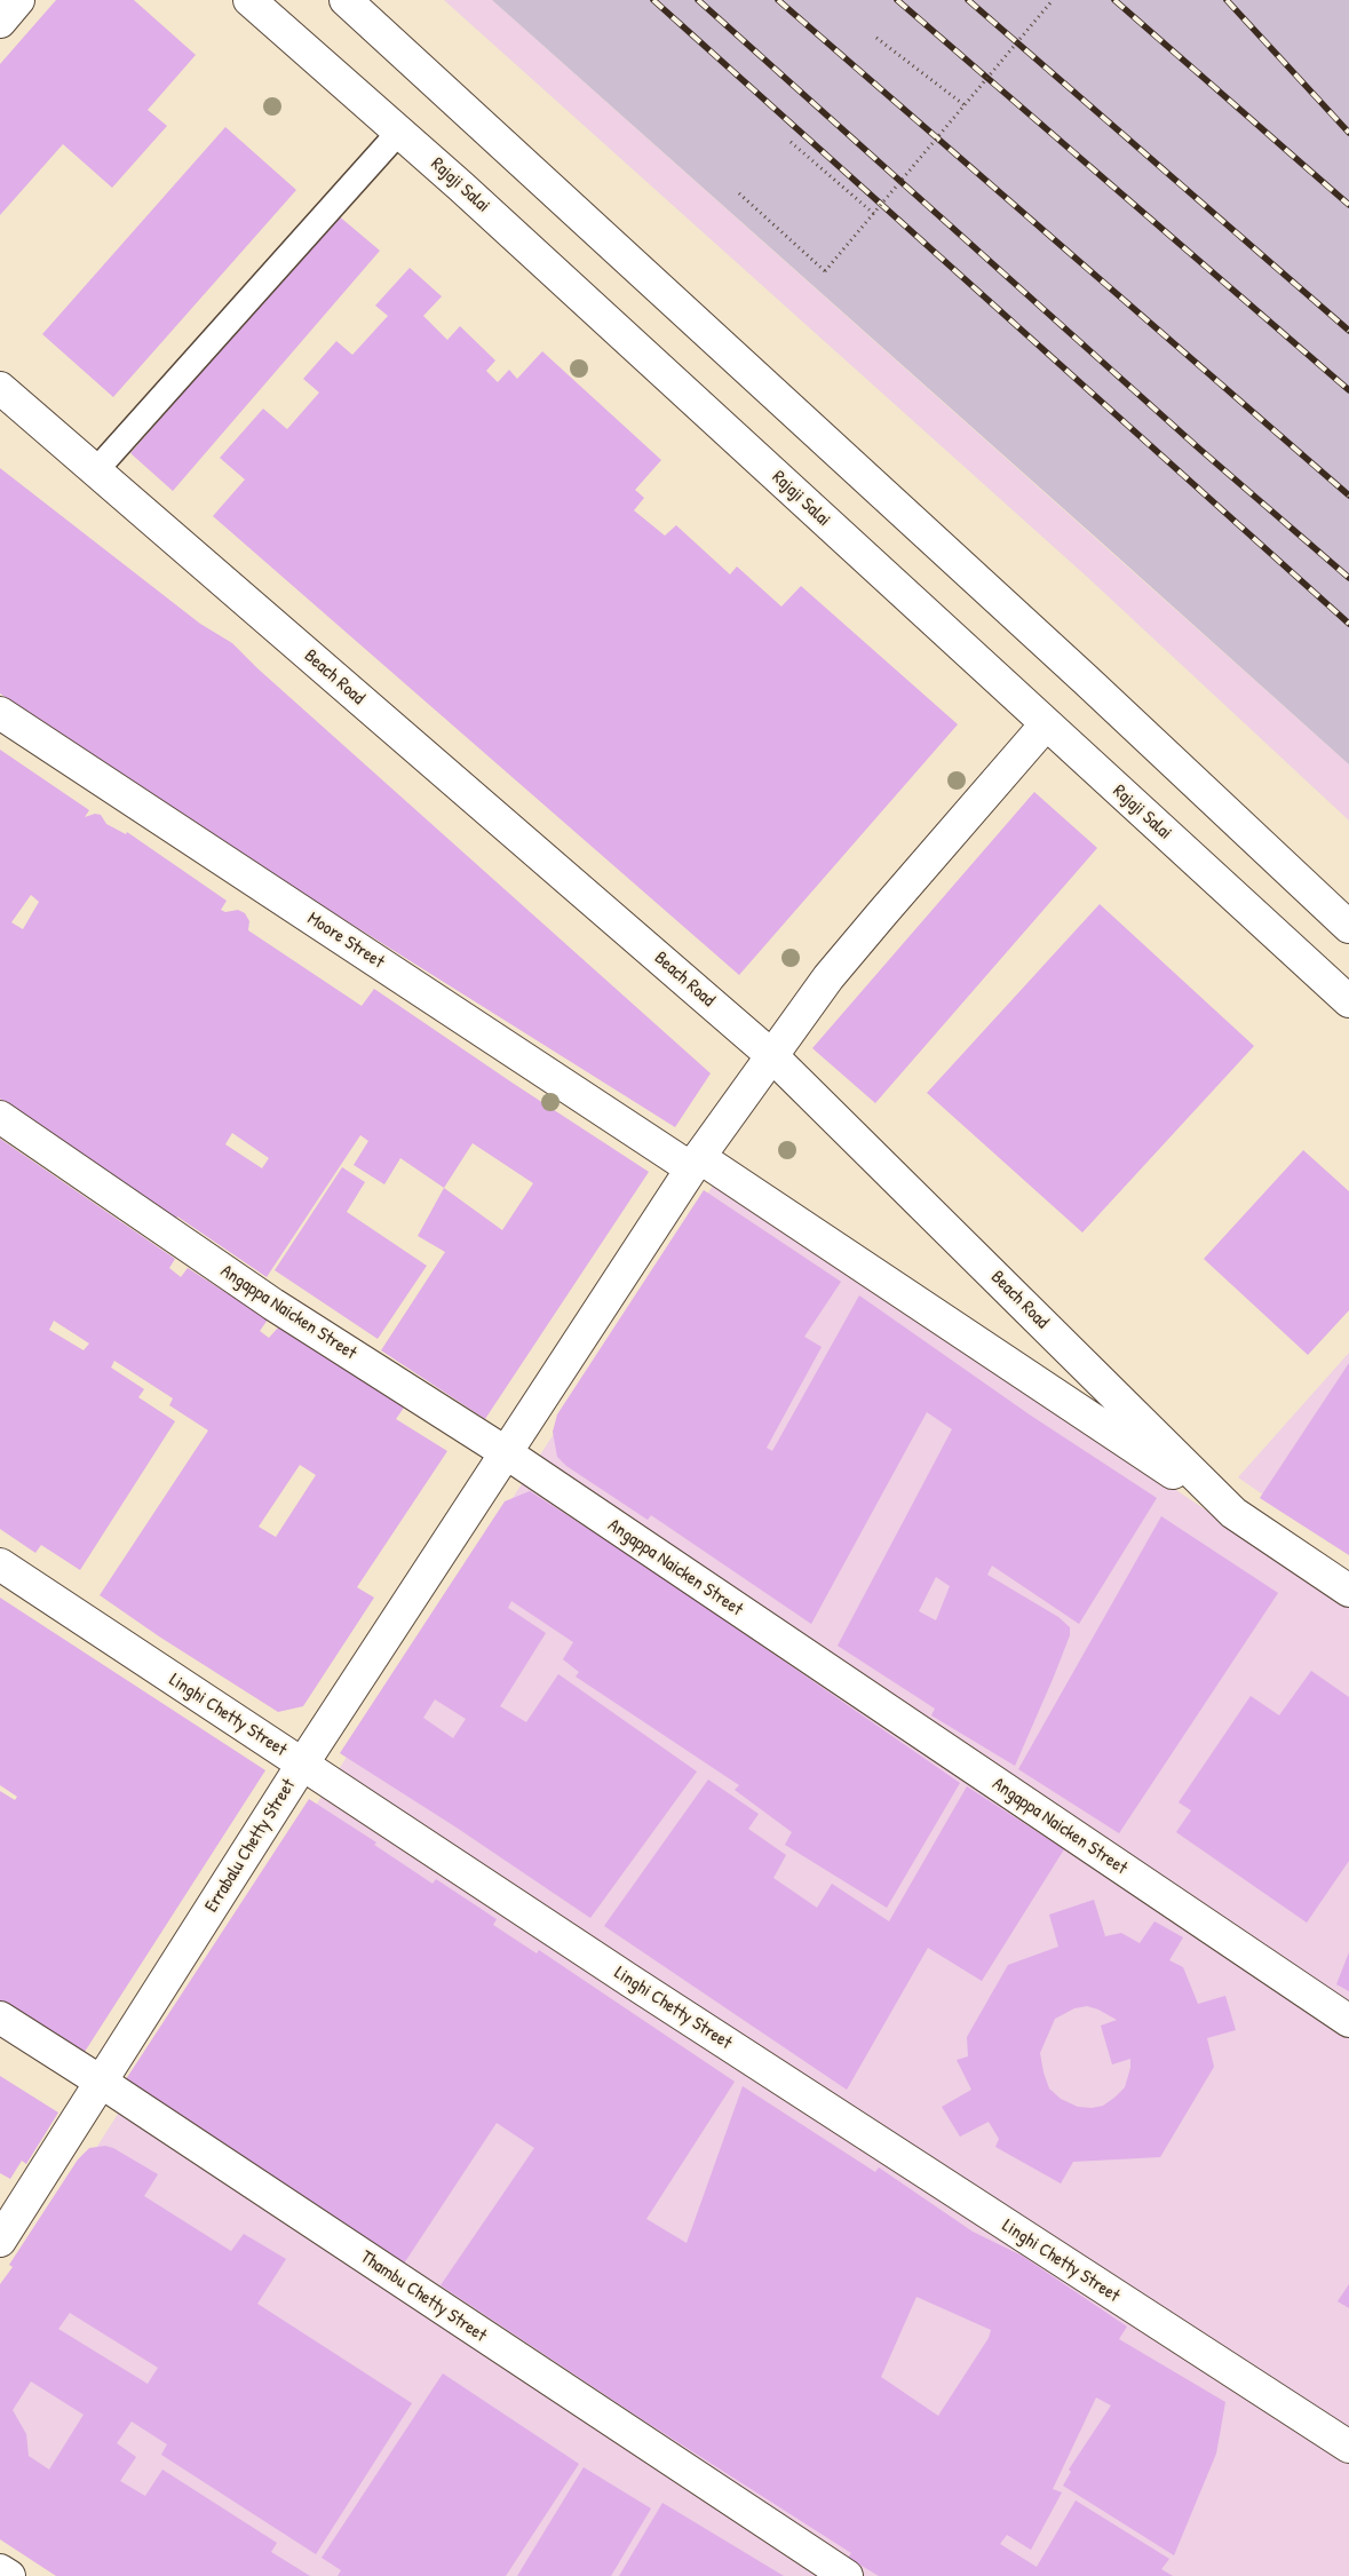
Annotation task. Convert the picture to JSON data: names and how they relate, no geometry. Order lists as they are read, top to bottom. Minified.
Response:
{"streets":{"street":["Rajaji Salai","Beach Road","Moore Street","Angappa Naicken Street","Linghi Chetty Street","Errabalu Chetty Street","Thambu Chetty Street"]},"crossings":[["Rajaji Salai","Errabalu Chetty Street"],["Beach Road","Moore Street"],["Beach Road","Errabalu Chetty Street"],["Moore Street","Errabalu Chetty Street"],["Angappa Naicken Street","Errabalu Chetty Street"],["Linghi Chetty Street","Errabalu Chetty Street"],["Errabalu Chetty Street","Thambu Chetty Street"]]}
